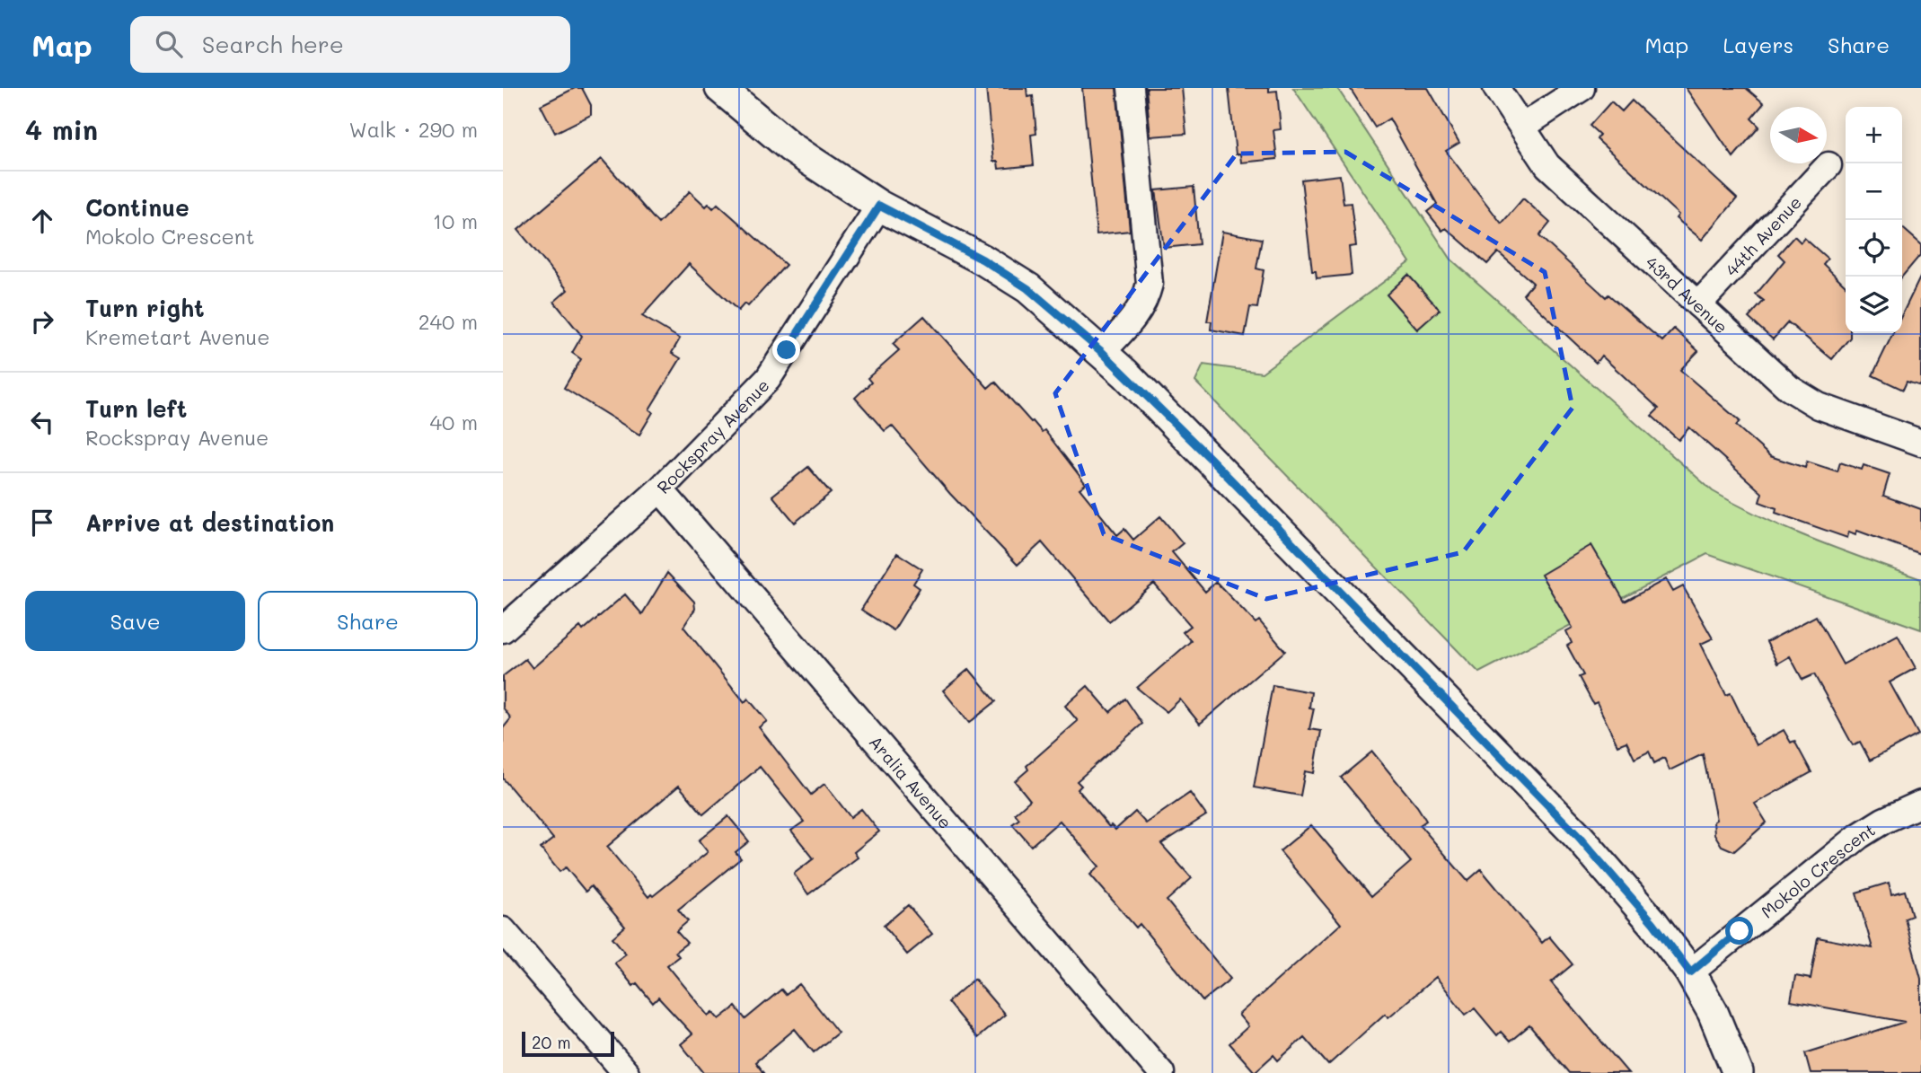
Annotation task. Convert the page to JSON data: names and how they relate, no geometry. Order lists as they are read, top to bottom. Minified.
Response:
{"streets":{"street":["44th Avenue","43rd Avenue","Rockspray Avenue","Aralia Avenue","Mokolo Crescent"]},"crossings":[["44th Avenue","43rd Avenue"],["Rockspray Avenue","Aralia Avenue"]],"scale_bar":"20 m","north":"right","page":{"header":"Map","search":"Search here","nav":["Map","Layers","Share"],"heading":["4 min","Walk · 290 m"],"map_buttons":["+","−"],"list":[["Continue","Mokolo Crescent","10 m"],["Turn right","Kremetart Avenue","240 m"],["Turn left","Rockspray Avenue","40 m"],"Arrive at destination"],"buttons":["Save","Share"],"scale":"20 m"}}
